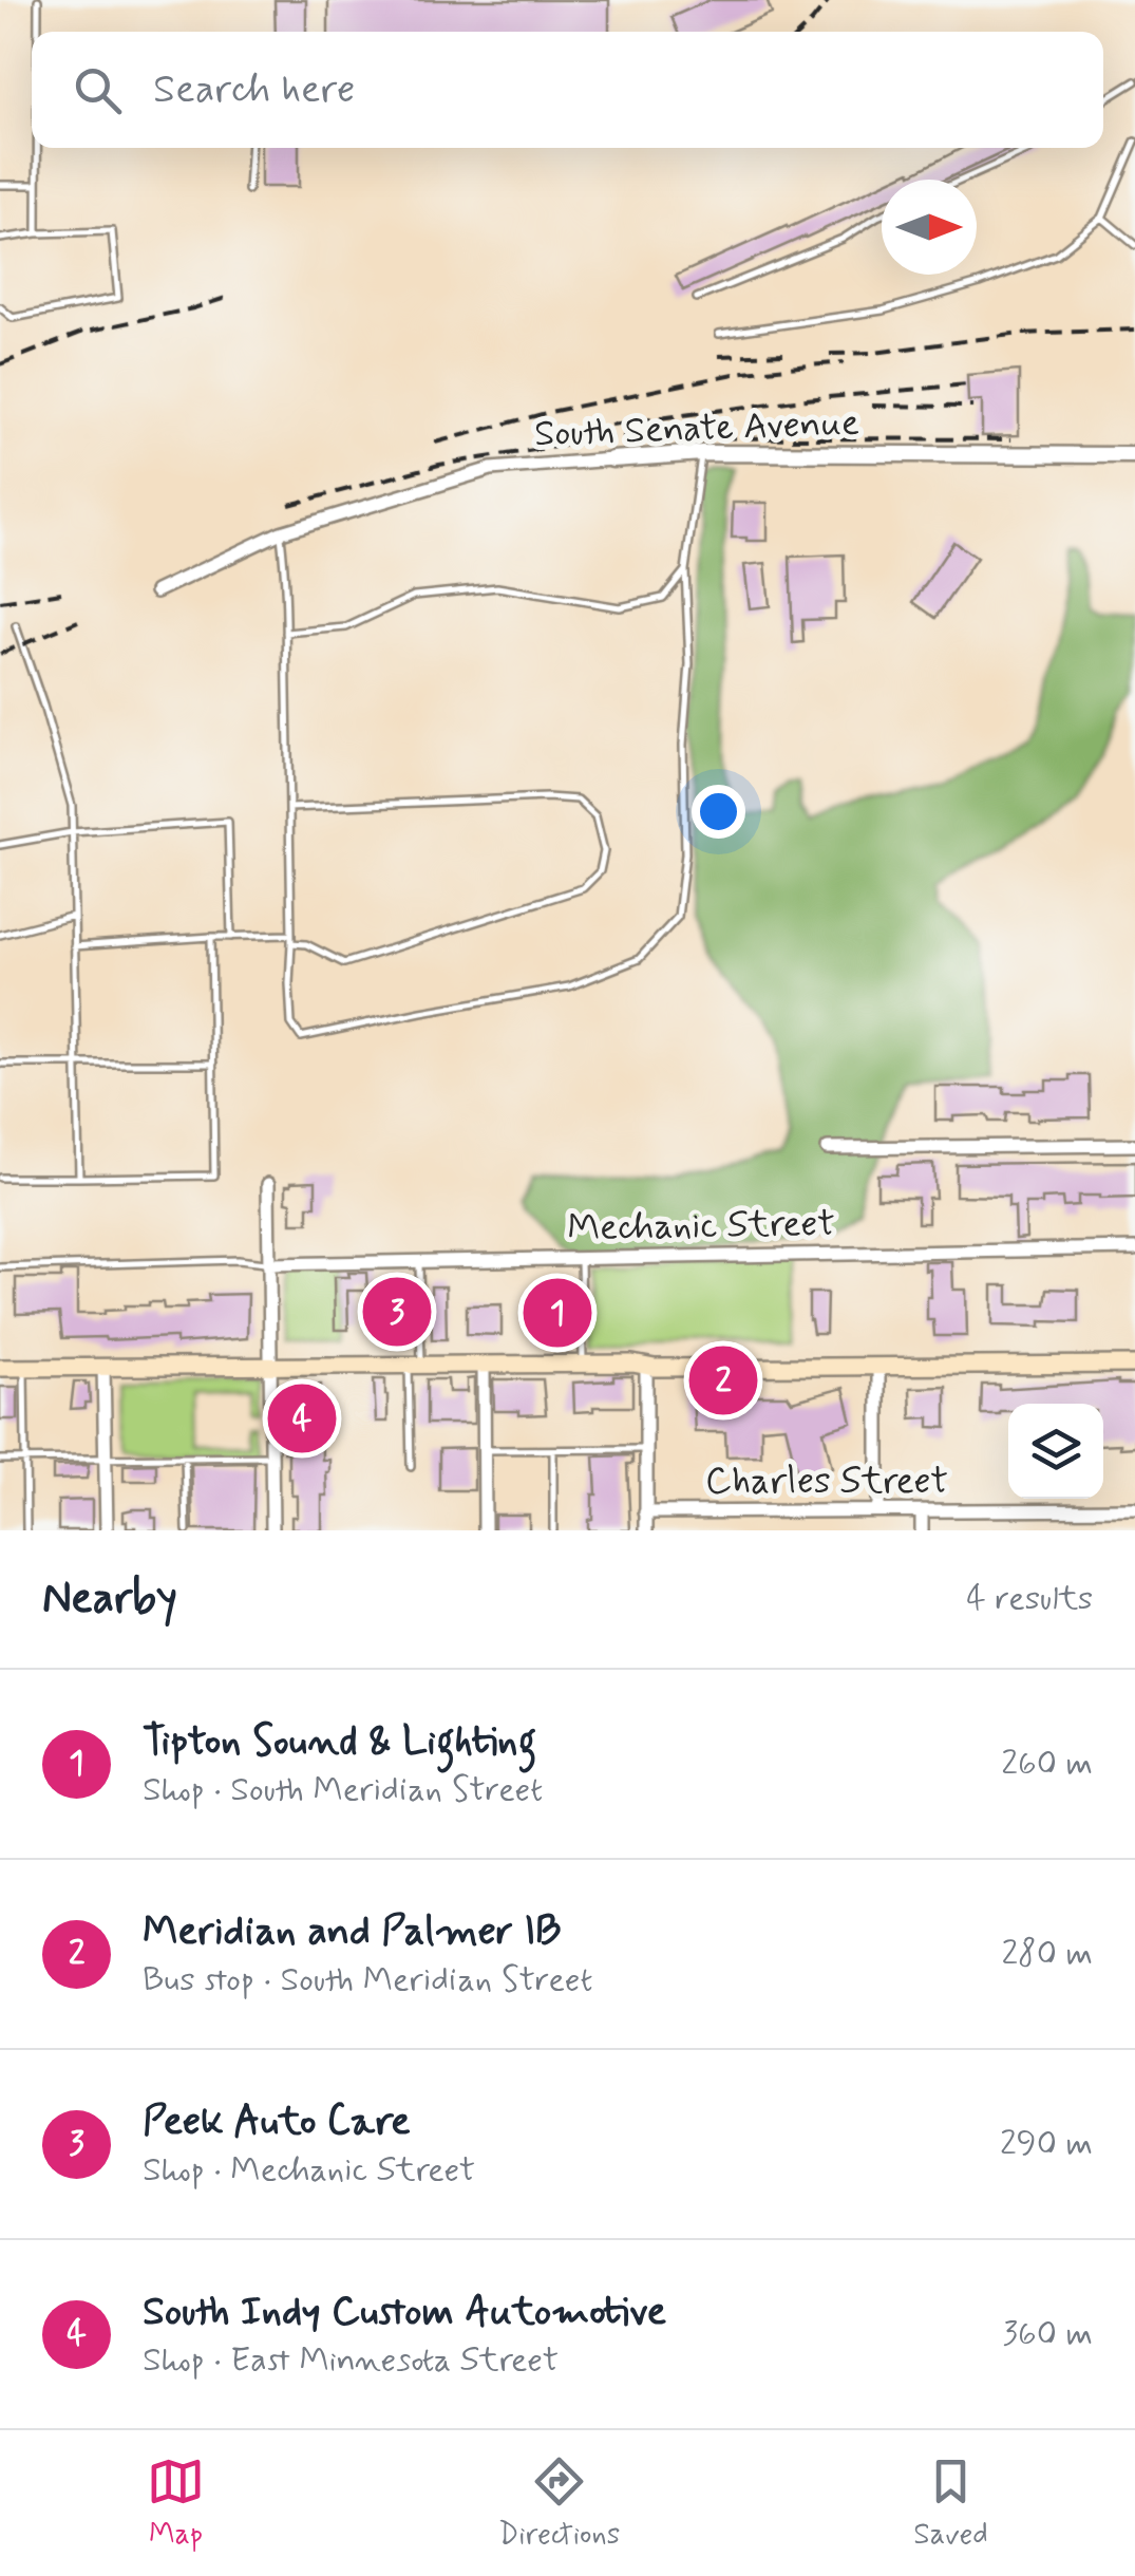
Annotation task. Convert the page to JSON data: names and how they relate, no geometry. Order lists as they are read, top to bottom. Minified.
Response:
{"streets":{"street":["South Senate Avenue","Mechanic Street","Charles Street"]},"north":"right","page":{"search":"Search here","pins":["3","1","2","4"],"heading":["Nearby","4 results"],"list":[{"mark":"1","name":"Tipton Sound & Lighting","note":"Shop · South Meridian Street","value":"260 m"},{"mark":"2","name":"Meridian and Palmer IB","note":"Bus stop · South Meridian Street","value":"280 m"},{"mark":"3","name":"Peek Auto Care","note":"Shop · Mechanic Street","value":"290 m"},{"mark":"4","name":"South Indy Custom Automotive","note":"Shop · East Minnesota Street","value":"360 m"}],"nav":["Map","Directions","Saved"]}}
